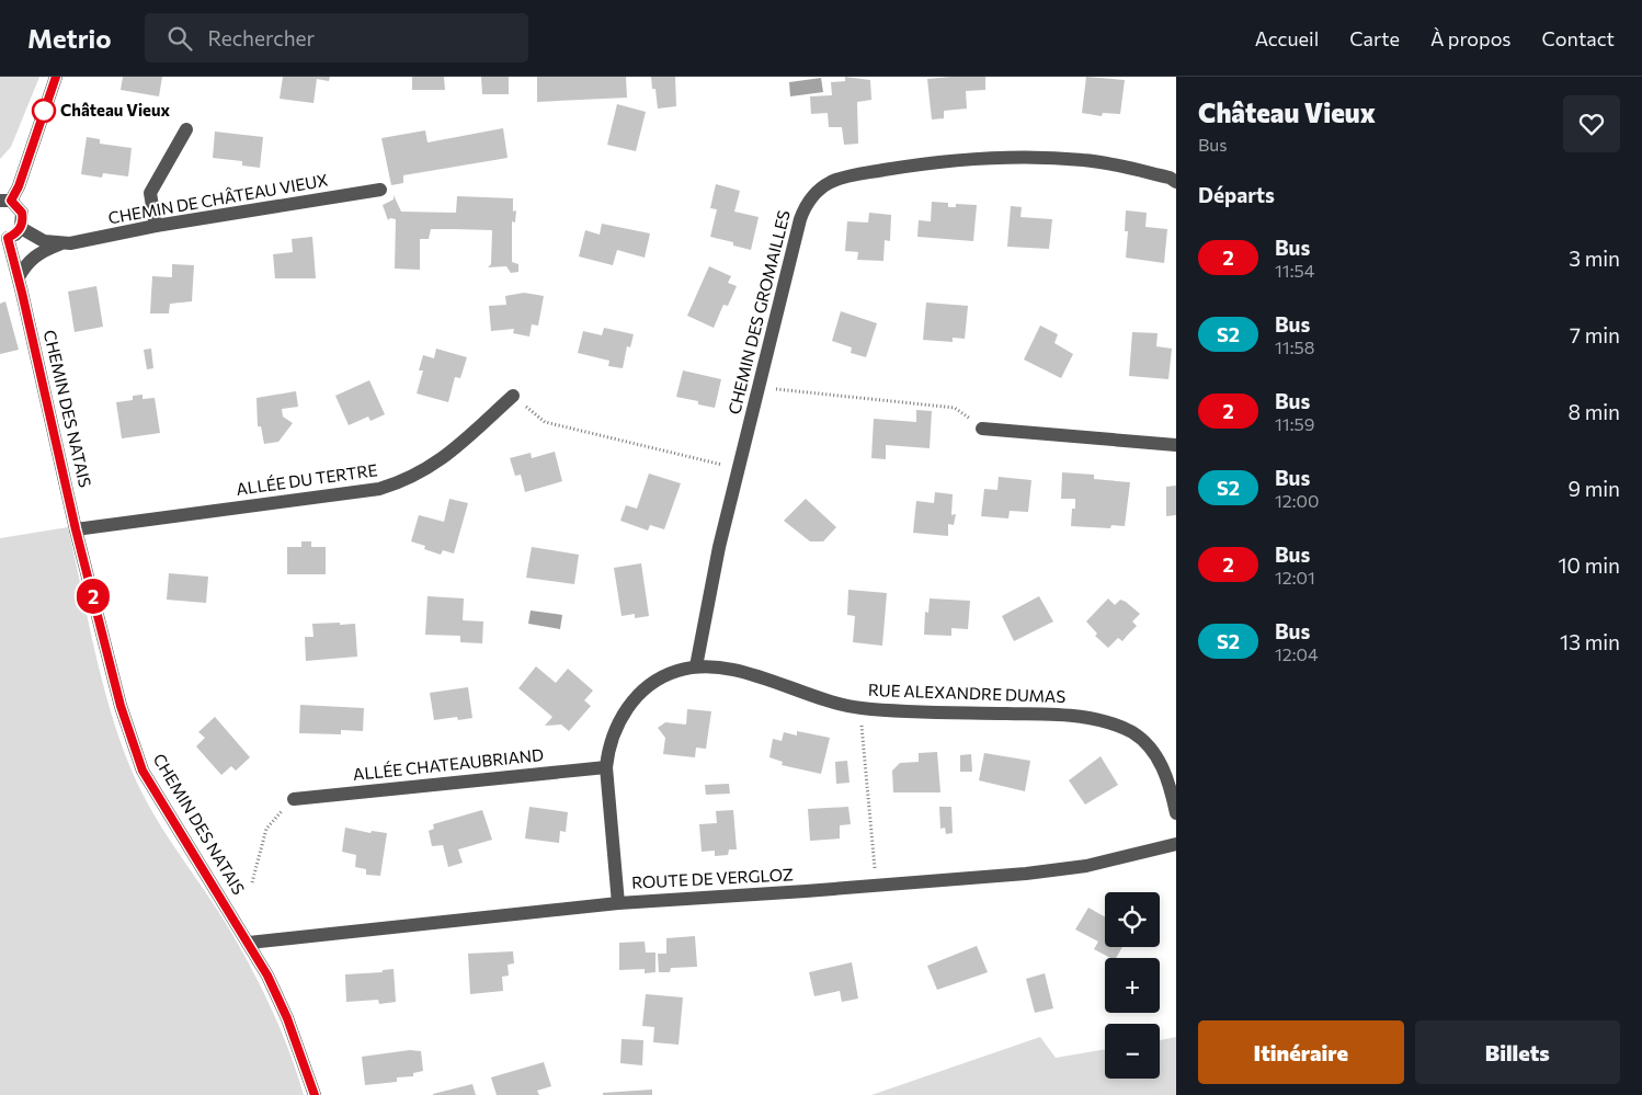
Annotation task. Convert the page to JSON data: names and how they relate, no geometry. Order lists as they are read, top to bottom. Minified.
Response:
{"streets":{"street":["CHEMIN DE CHÂTEAU VIEUX","CHEMIN DES GROMAILLES","CHEMIN DES NATAIS","ALLÉE DU TERTRE","RUE ALEXANDRE DUMAS","ALLÉE CHATEAUBRIAND","ROUTE DE VERGLOZ"]},"crossings":[["CHEMIN DE CHÂTEAU VIEUX","CHEMIN DES NATAIS"],["CHEMIN DES GROMAILLES","RUE ALEXANDRE DUMAS"],["CHEMIN DES NATAIS","ALLÉE DU TERTRE"],["CHEMIN DES NATAIS","ROUTE DE VERGLOZ"],["RUE ALEXANDRE DUMAS","ALLÉE CHATEAUBRIAND"],["RUE ALEXANDRE DUMAS","ROUTE DE VERGLOZ"]],"places":["Château Vieux"],"lines":["bus line 2"],"page":{"header":"Metrio","search":"Rechercher","nav":["Accueil","Carte","À propos","Contact"],"on_map":"2","heading":[["Château Vieux","Bus"],"Départs"],"list":[{"mark":"2","name":"Bus","note":"11:54","value":"3 min"},{"mark":"S2","name":"Bus","note":"11:58","value":"7 min"},{"mark":"2","name":"Bus","note":"11:59","value":"8 min"},{"mark":"S2","name":"Bus","note":"12:00","value":"9 min"},{"mark":"2","name":"Bus","note":"12:01","value":"10 min"},{"mark":"S2","name":"Bus","note":"12:04","value":"13 min"}],"map_buttons":["+","−"],"buttons":["Itinéraire","Billets"]}}
